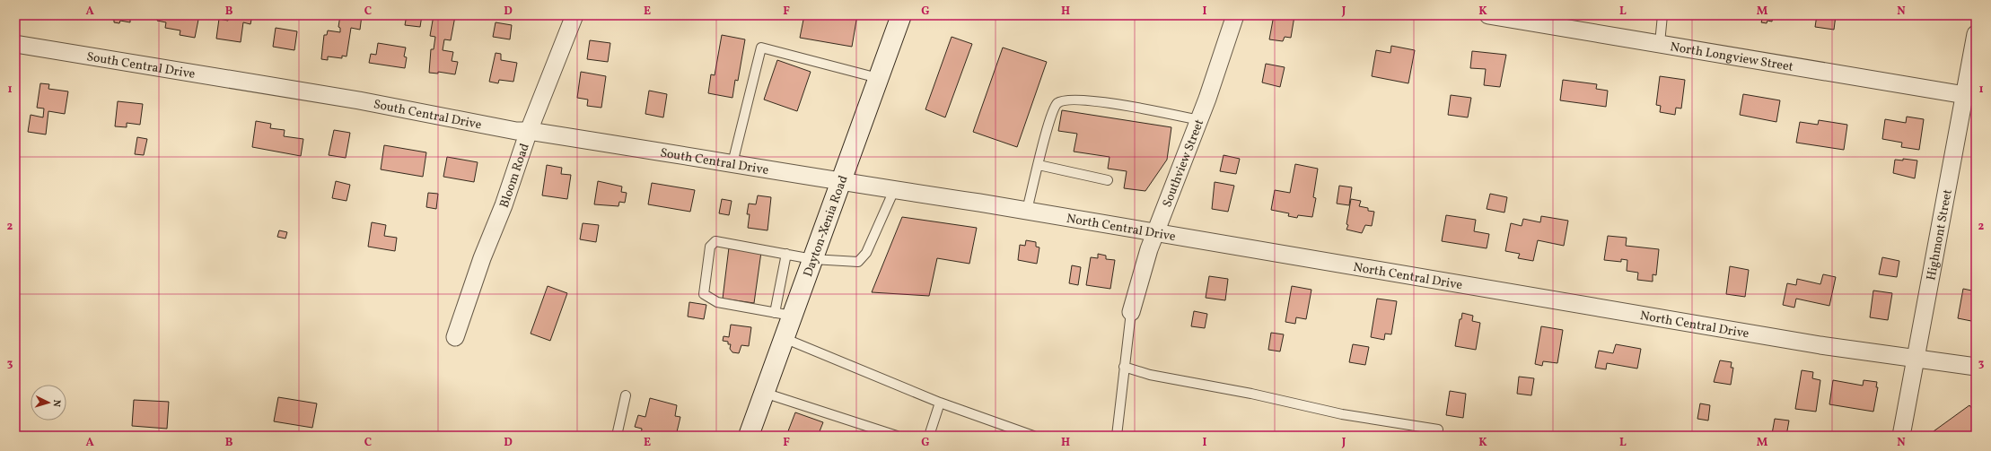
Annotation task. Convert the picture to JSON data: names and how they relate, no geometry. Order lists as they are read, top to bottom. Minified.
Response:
{"streets":{"main road":["Dayton-Xenia Road"],"street":["North Longview Street","South Central Drive","Southview Street","Bloom Road","North Central Drive","Highmont Street"]},"crossings":[["North Longview Street","Highmont Street"],["South Central Drive","Bloom Road"],["South Central Drive","Dayton-Xenia Road"],["South Central Drive","North Central Drive"],["Southview Street","North Central Drive"],["Dayton-Xenia Road","North Central Drive"],["North Central Drive","Highmont Street"]],"north":"right","grid":{"columns":["A","B","C","D","E","F","G","H","I","J","K","L","M","N"],"rows":["1","2","3"]}}
